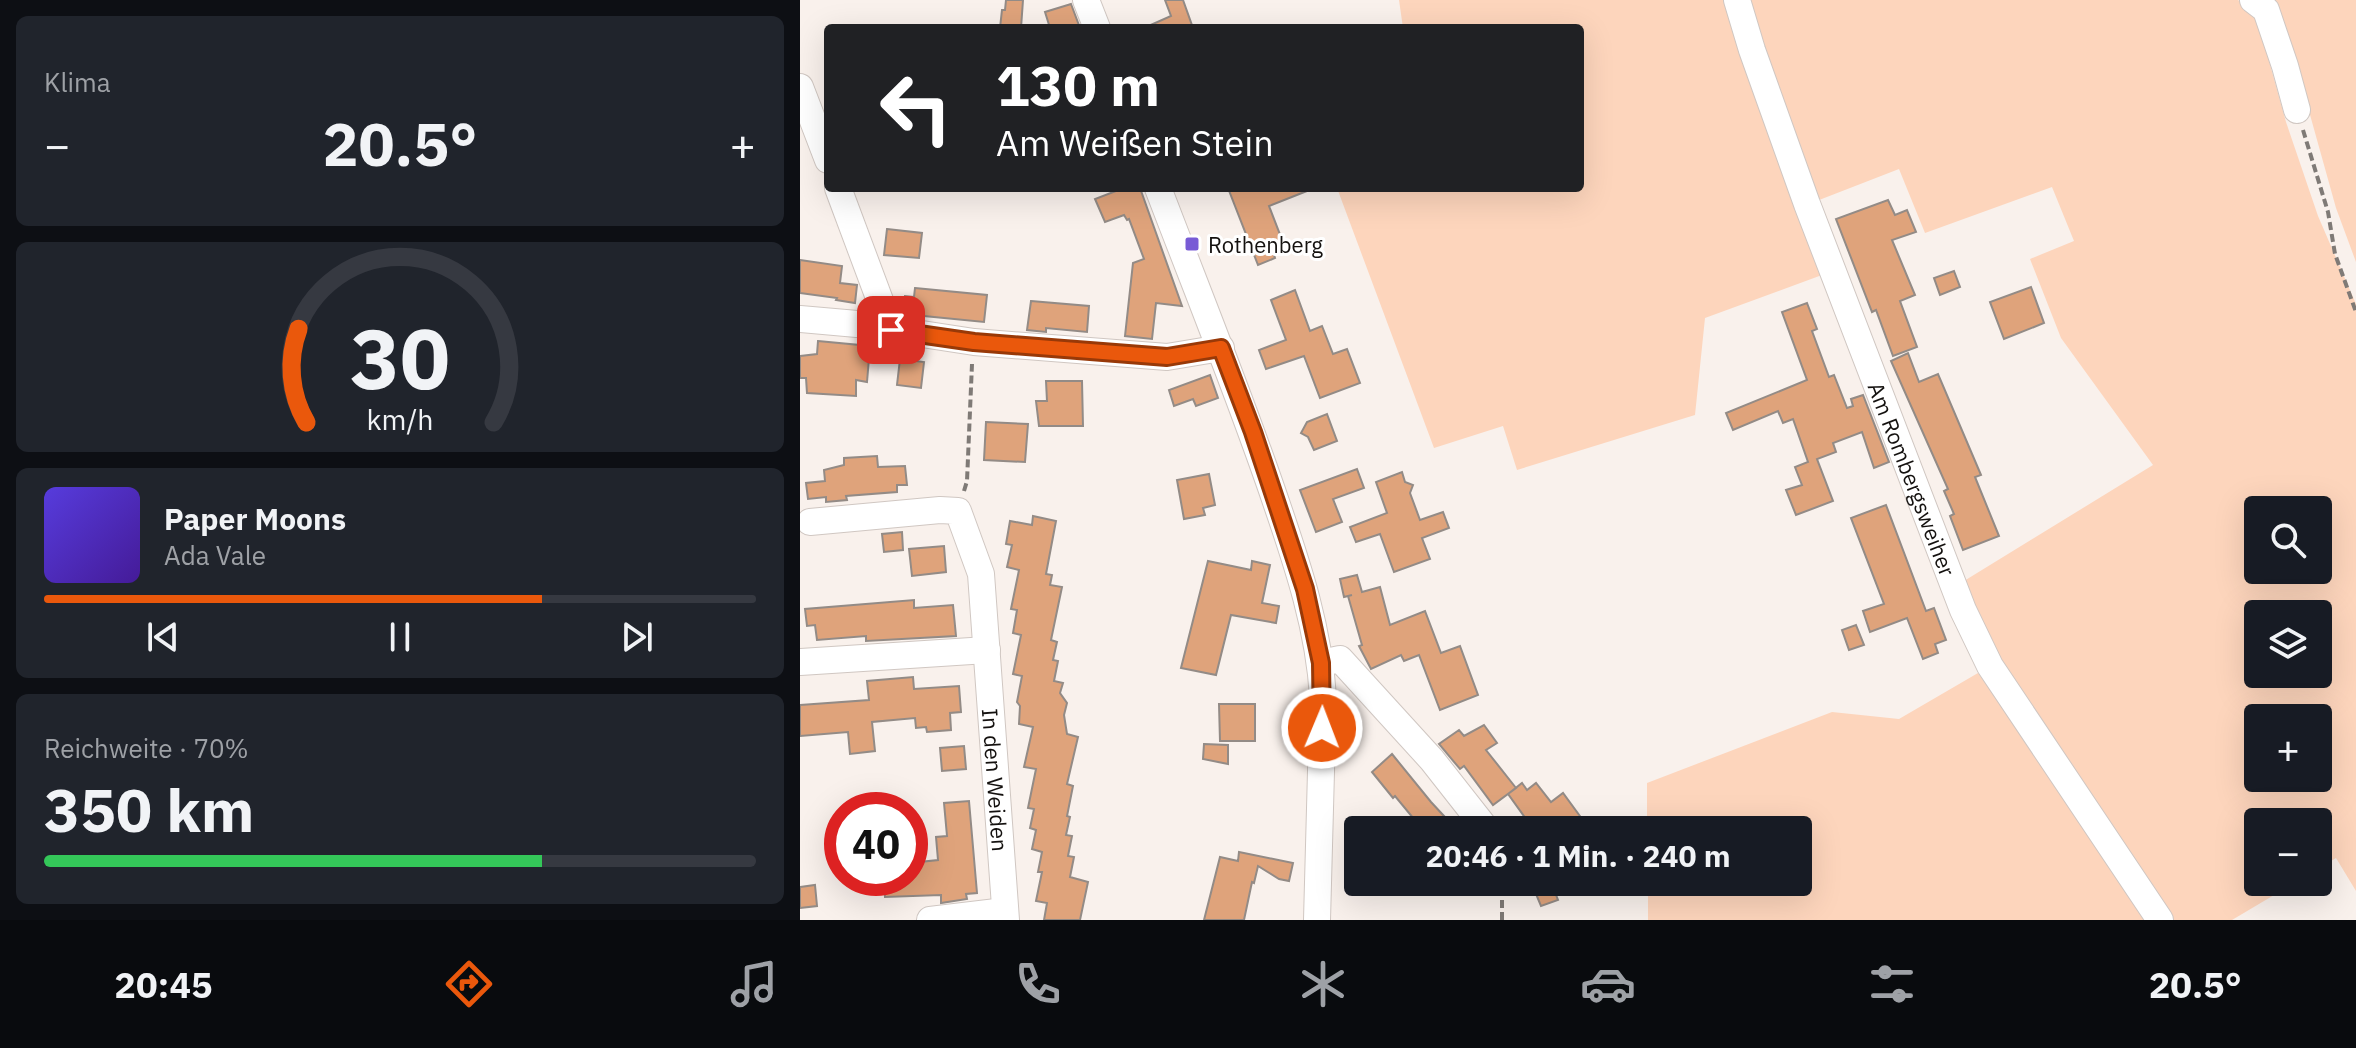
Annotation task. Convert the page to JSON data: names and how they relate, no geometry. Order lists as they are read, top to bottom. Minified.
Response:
{"streets":{"street":["Am Rombergsweiher","In den Weiden"]},"places":{"transit":["Rothenberg"]},"page":{"tile":["Klima",["Reichweite · 70%","350 km"]],"turn":["130 m","Am Weißen Stein"],"heat":["−","20.5°","+"],"song":["Paper Moons","Ada Vale"],"map_buttons":["+","−"],"limit":"40","trip":"20:46 · 1 Min. · 240 m","tabs":["20:45","20.5°"],"gauge":["30","km/h"]}}
